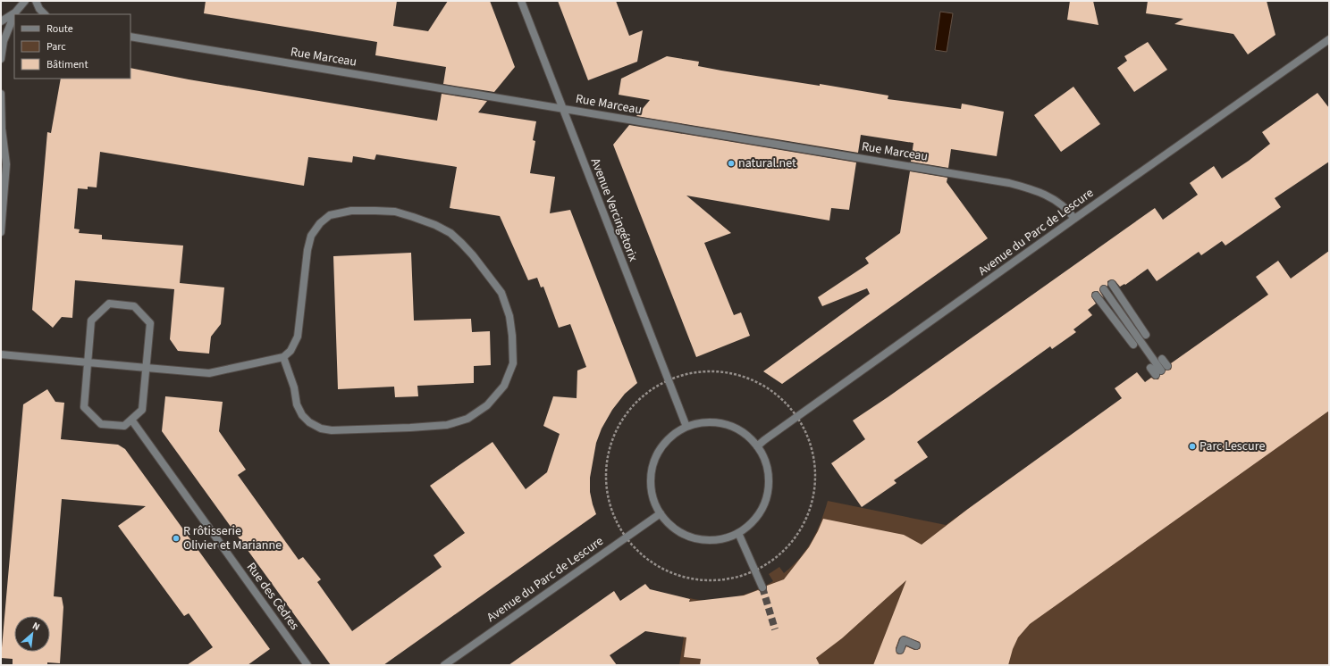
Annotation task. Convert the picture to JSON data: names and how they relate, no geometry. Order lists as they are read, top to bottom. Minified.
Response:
{"streets":{"street":["Rue Marceau","Avenue Vercingétorix","Avenue du Parc de Lescure","Rue des Cèdres"]},"crossings":[["Rue Marceau","Avenue Vercingétorix"],["Rue Marceau","Avenue du Parc de Lescure"],["Avenue Vercingétorix","Avenue du Parc de Lescure"]],"places":["natural.net","Parc Lescure","R rôtisserie Olivier et Marianne"],"legend":["Route","Parc","Bâtiment"],"north":"top right"}
